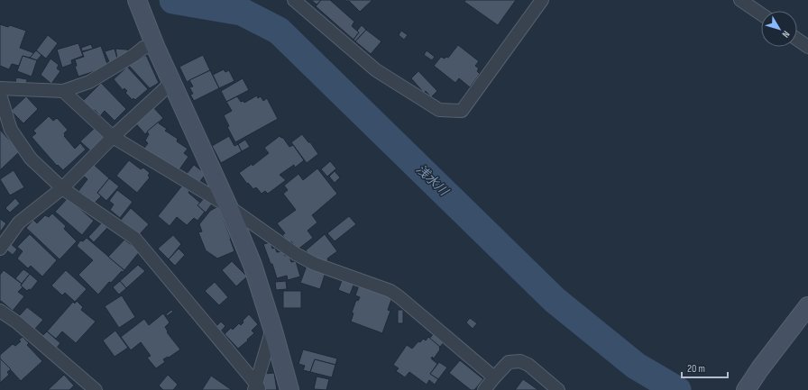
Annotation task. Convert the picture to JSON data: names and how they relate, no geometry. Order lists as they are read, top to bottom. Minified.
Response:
{"water":["浅水川"],"scale_bar":"20 m","north":"bottom right"}
